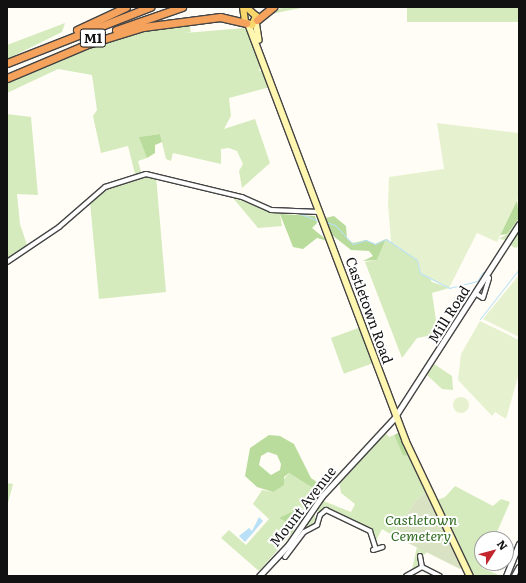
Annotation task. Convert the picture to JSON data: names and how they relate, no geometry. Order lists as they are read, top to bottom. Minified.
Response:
{"streets":{"highway":["M1"],"main road":["Castletown Road"],"street":["Mill Road","Mount Avenue"]},"crossings":[["Castletown Road","Mill Road"],["Castletown Road","Mount Avenue"],["Mill Road","Mount Avenue"]],"parks":["Castletown Cemetery"],"north":"top right"}
